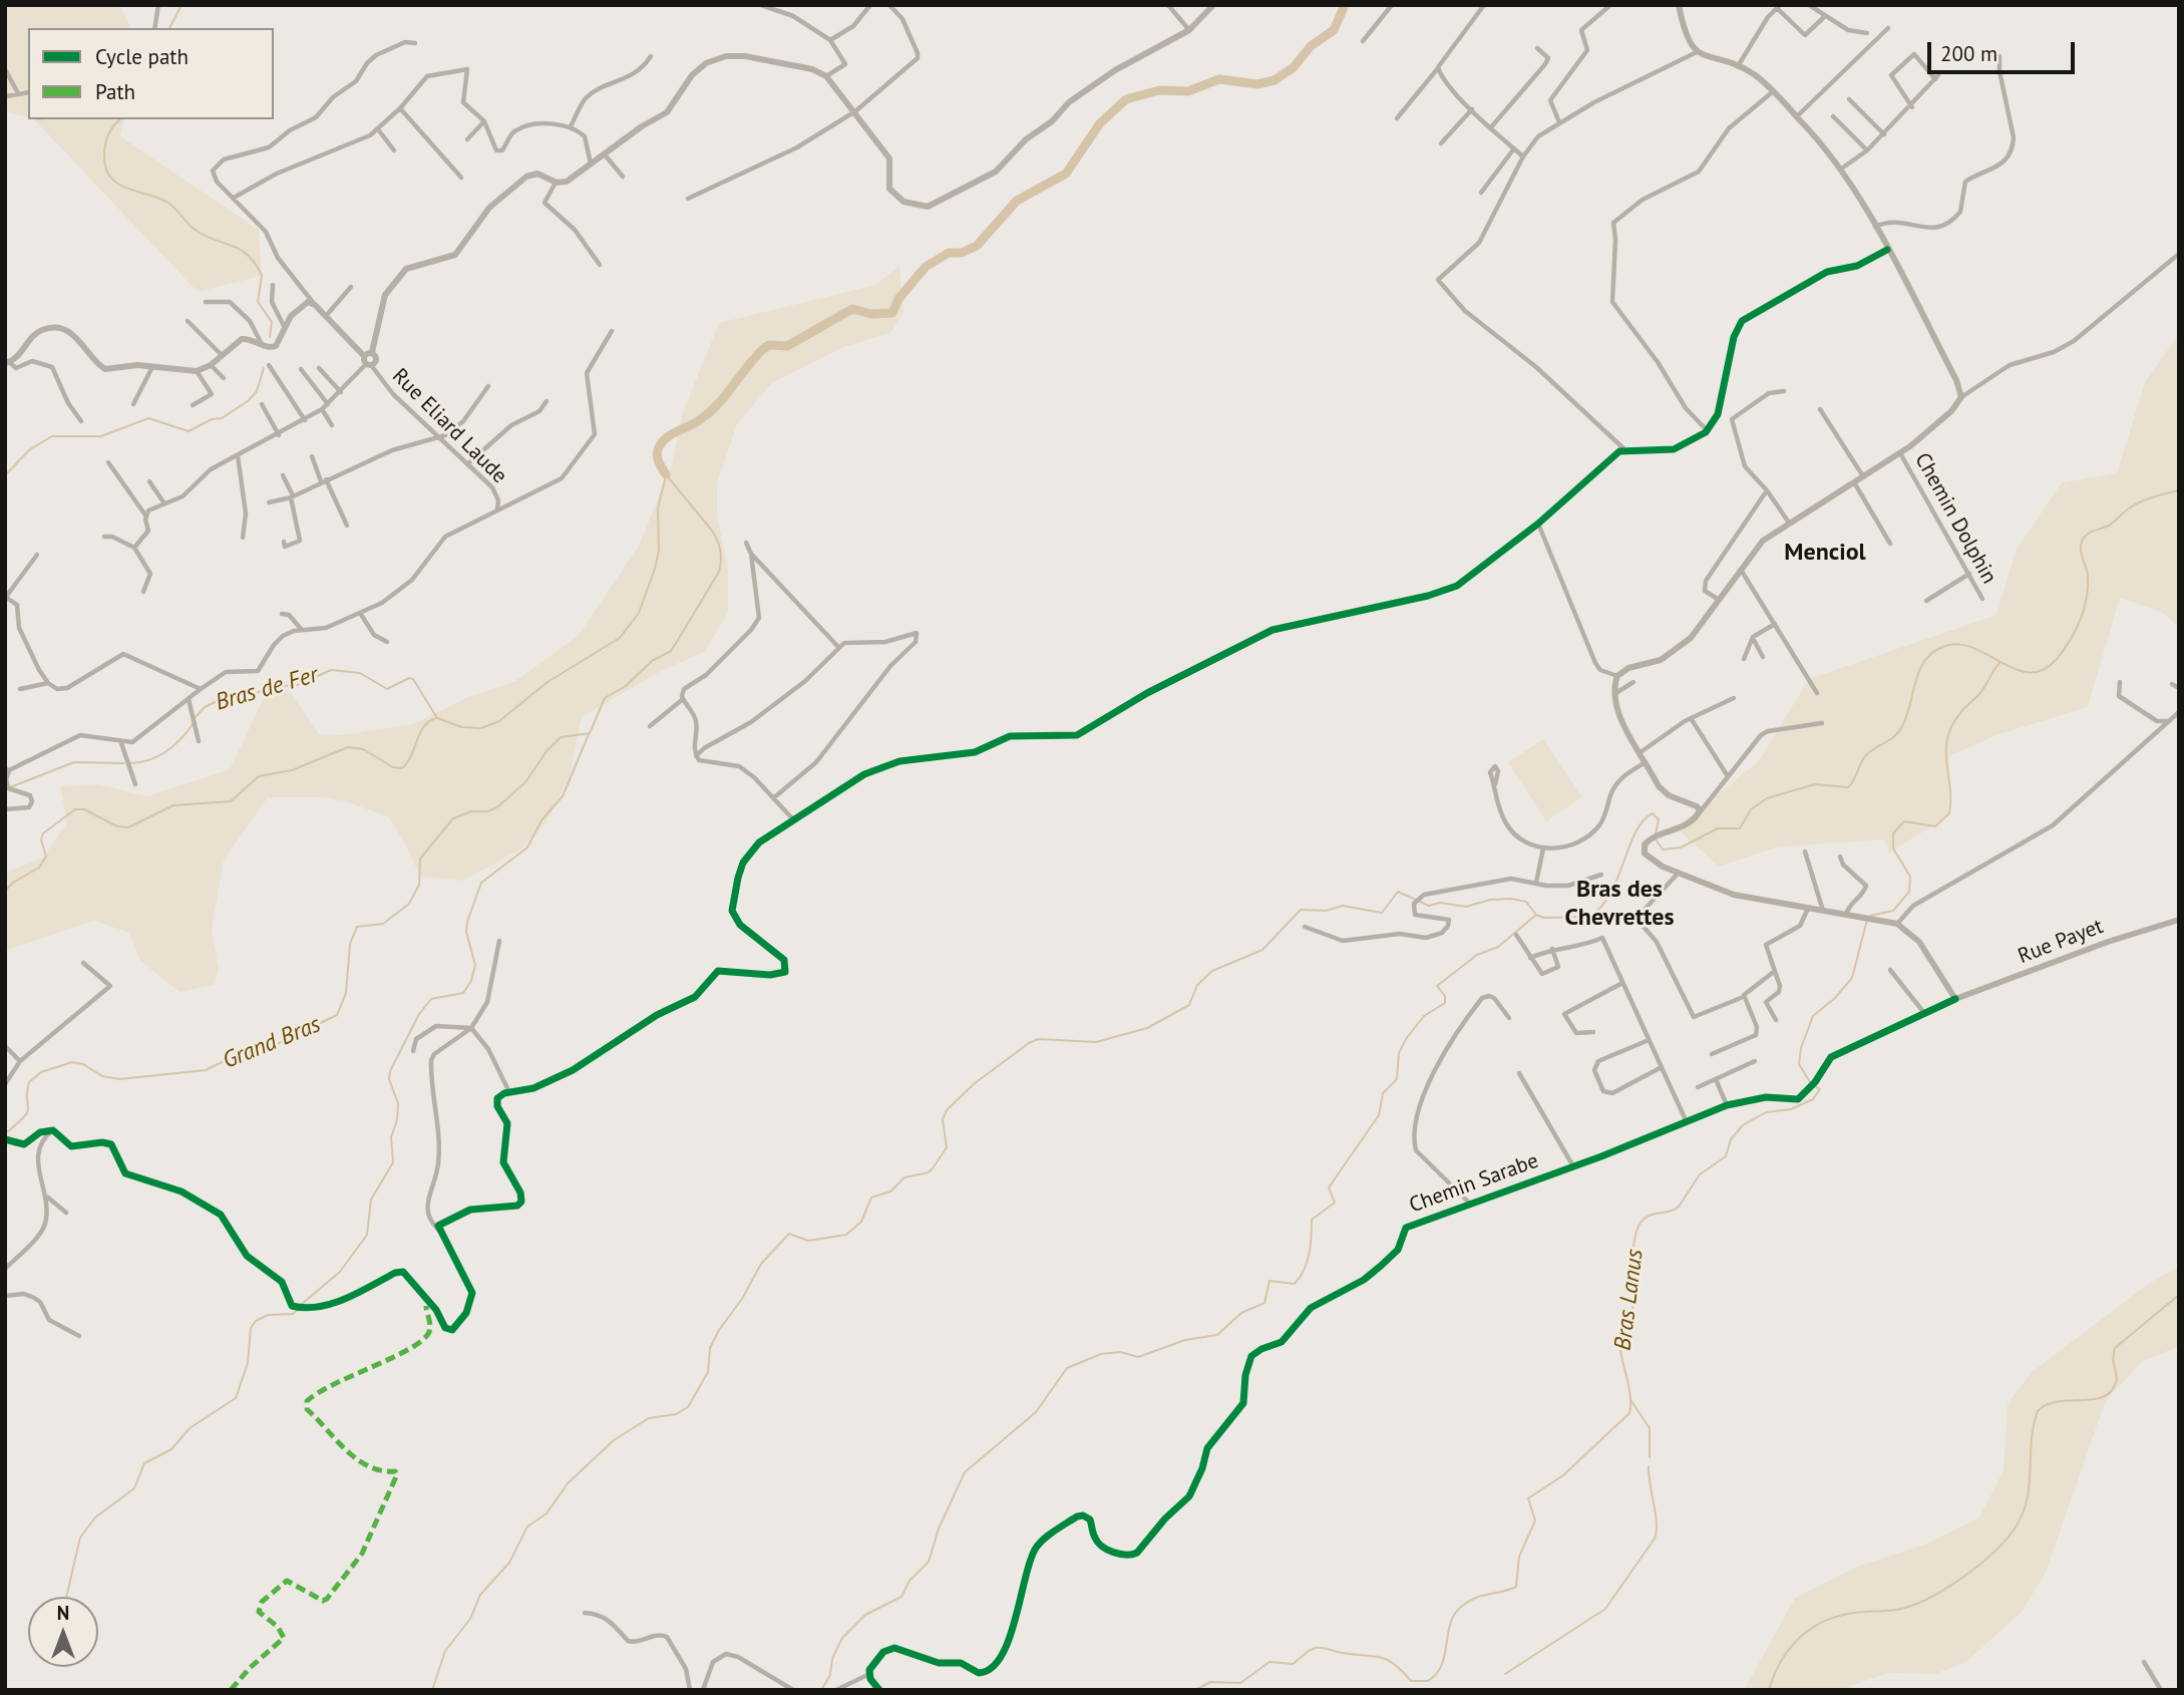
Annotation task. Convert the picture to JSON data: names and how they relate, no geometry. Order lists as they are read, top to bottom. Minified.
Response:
{"streets":{"main road":["Rue Payet"],"street":["Rue Eliard Laude","Chemin Dolphin","Chemin Sarabe"]},"crossings":[["Rue Payet","Chemin Sarabe"]],"districts":["Menciol","Bras des Chevrettes"],"water":["Bras de Fer","Grand Bras","Bras Lanus"],"legend":["Cycle path","Path"],"scale_bar":"200 m","north":"top"}
